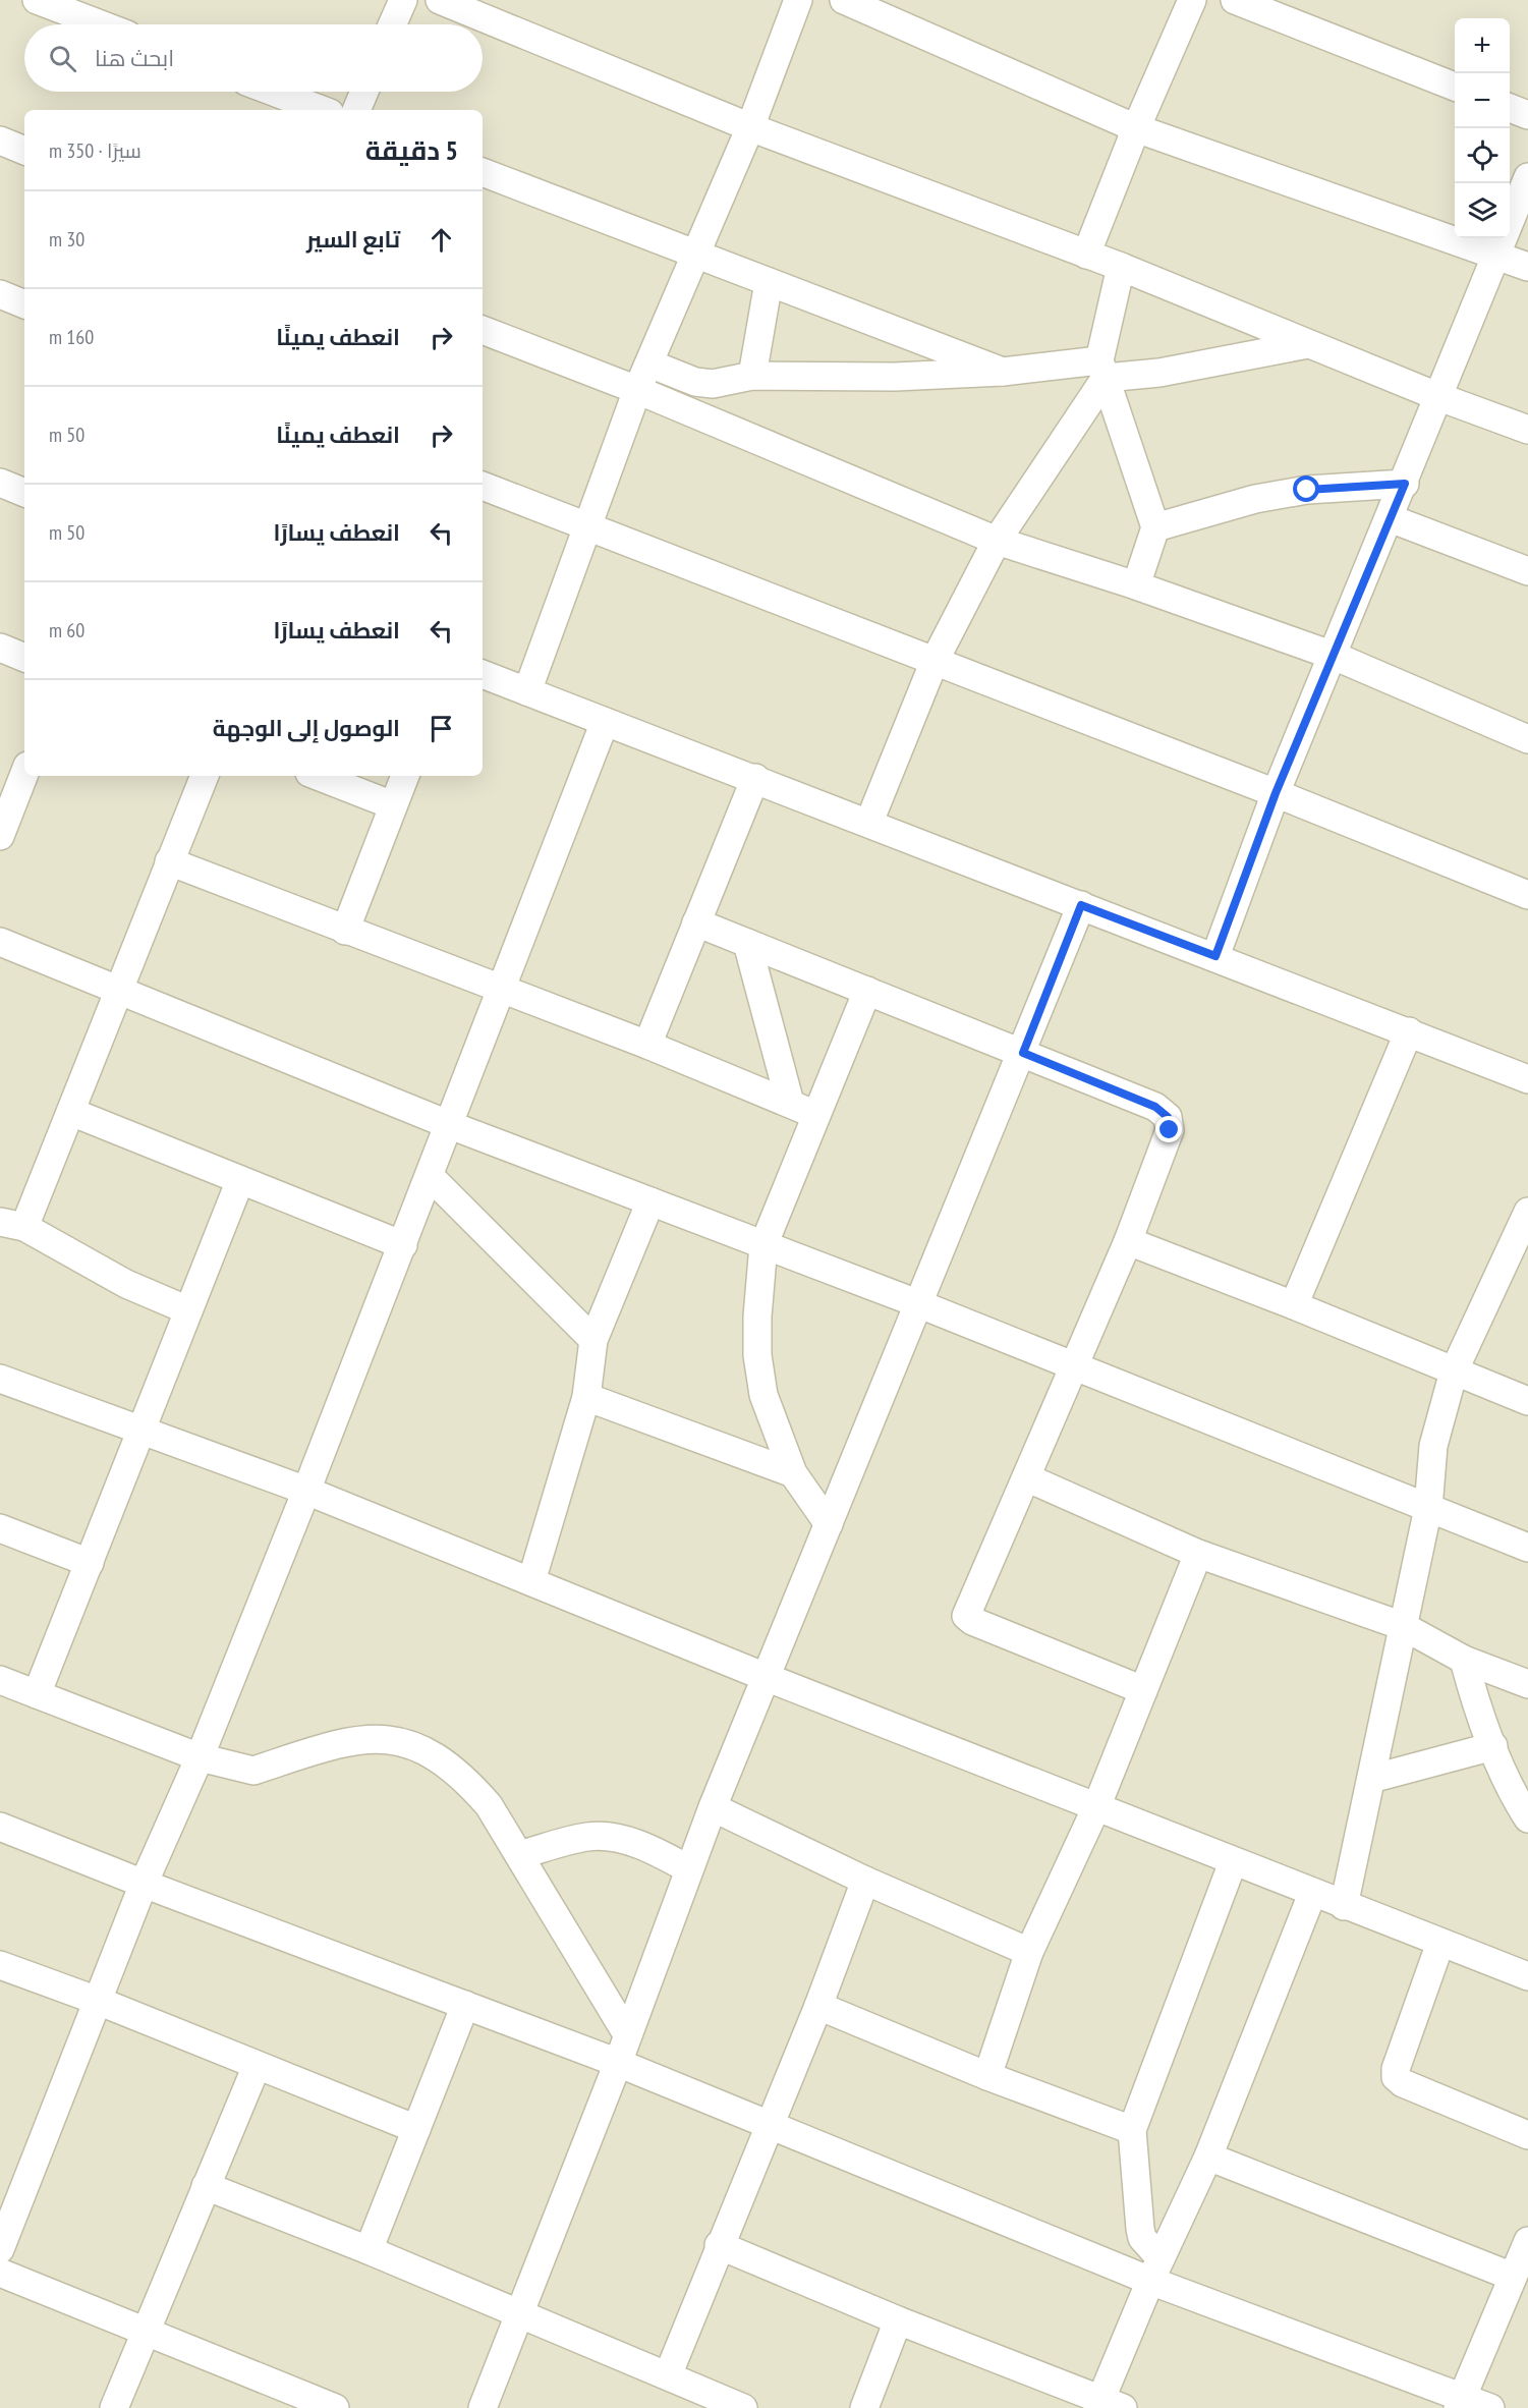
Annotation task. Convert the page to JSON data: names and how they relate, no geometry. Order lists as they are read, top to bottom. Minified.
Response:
{"page":{"map_buttons":["+","−"],"search":"ابحث هنا","heading":["5 دقيقة","سيرًا · 350 m"],"list":[["تابع السير","30 m"],["انعطف يمينًا","160 m"],["انعطف يمينًا","50 m"],["انعطف يسارًا","50 m"],["انعطف يسارًا","60 m"],"الوصول إلى الوجهة"]}}
